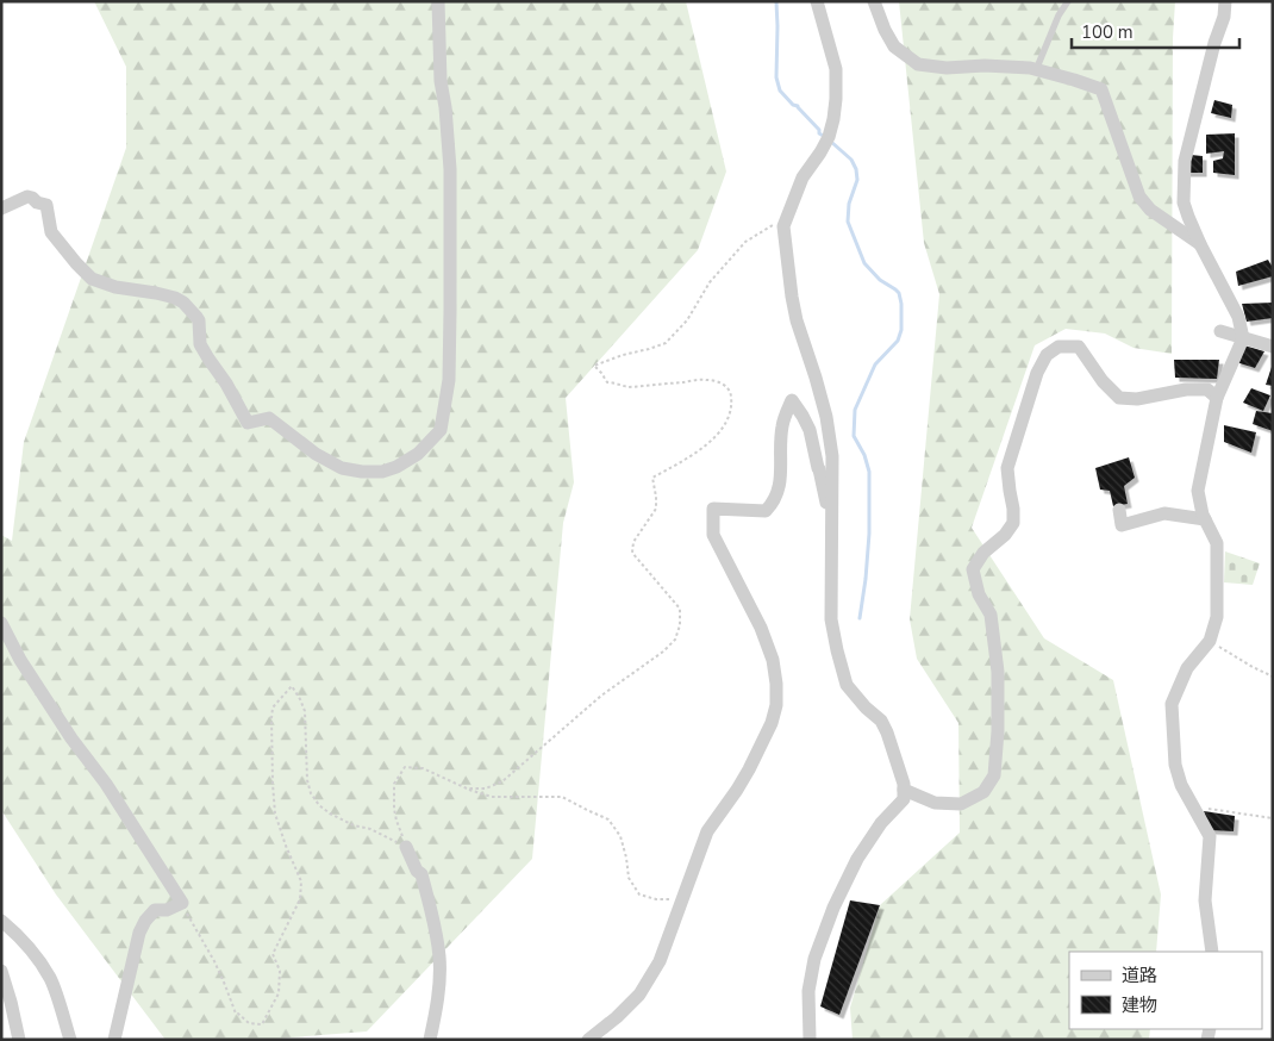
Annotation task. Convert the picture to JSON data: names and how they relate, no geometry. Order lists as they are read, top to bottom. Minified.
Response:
{"legend":["道路","建物"],"scale_bar":"100 m"}
